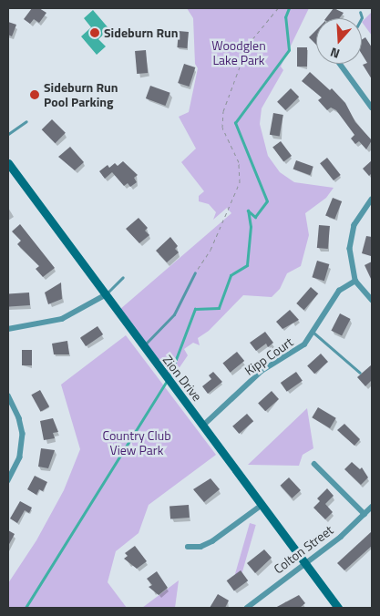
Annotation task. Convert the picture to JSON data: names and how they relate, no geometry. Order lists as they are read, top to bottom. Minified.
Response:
{"streets":{"main road":["Zion Drive"],"street":["Kipp Court","Colton Street"]},"crossings":[["Kipp Court","Zion Drive"],["Zion Drive","Colton Street"]],"parks":["Woodglen Lake Park","Country Club View Park"],"places":["Sideburn Run","Sideburn Run Pool Parking"],"north":"bottom"}
